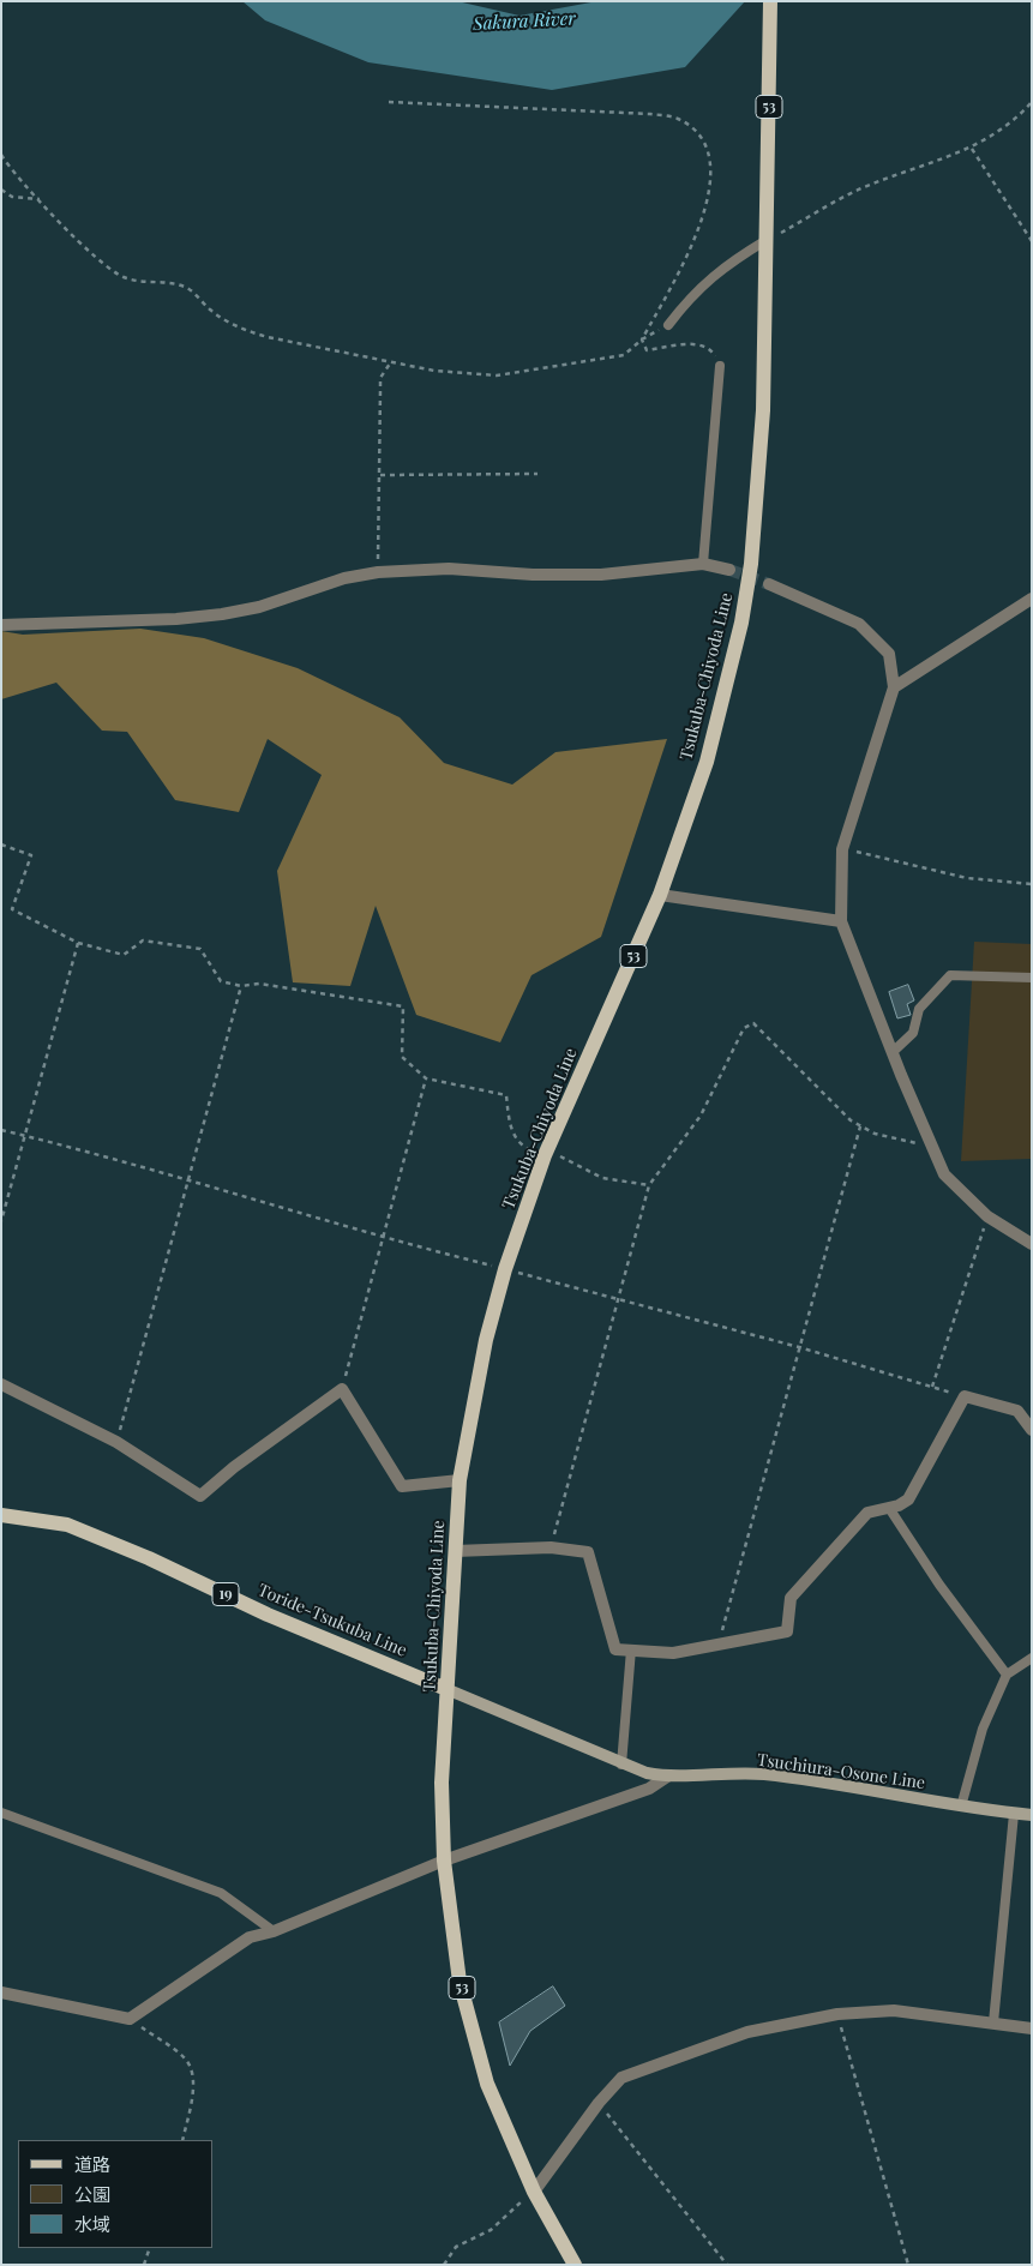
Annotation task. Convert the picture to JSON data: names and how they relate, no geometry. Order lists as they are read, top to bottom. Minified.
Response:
{"streets":{"main road":["53","Tsukuba-Chiyoda Line","19","Toride-Tsukuba Line","Tsuchiura-Osone Line"]},"crossings":[["Tsukuba-Chiyoda Line","Toride-Tsukuba Line"],["Tsukuba-Chiyoda Line","Tsuchiura-Osone Line"],["Toride-Tsukuba Line","Tsuchiura-Osone Line"]],"water":["Sakura River"],"legend":["道路","公園","水域"]}
